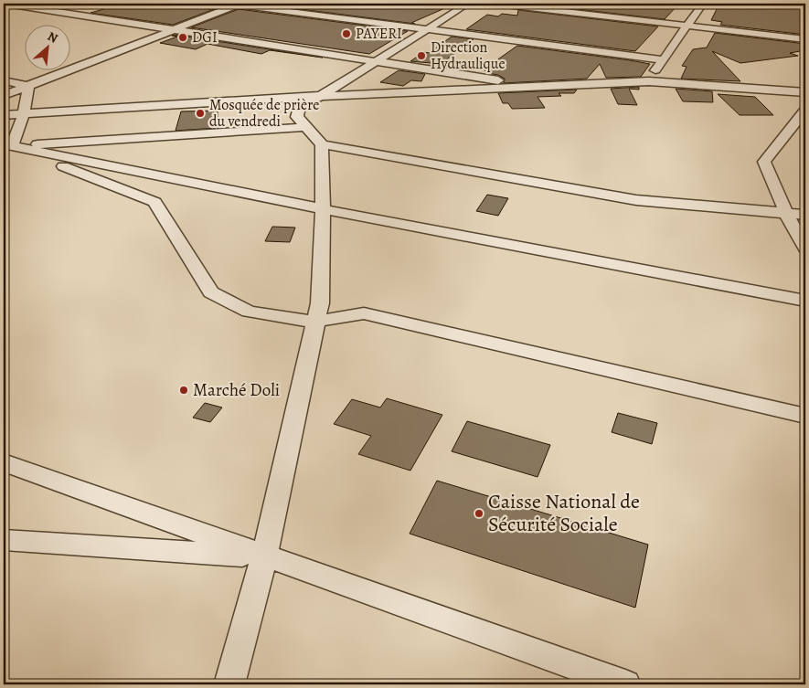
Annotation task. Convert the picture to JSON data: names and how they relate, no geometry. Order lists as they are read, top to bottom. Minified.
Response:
{"places":["PAYERI","DGI","Direction Hydraulique","Mosquée de prière du vendredi","Marché Doli","Caisse National de Sécurité Sociale"],"north":"top right"}
